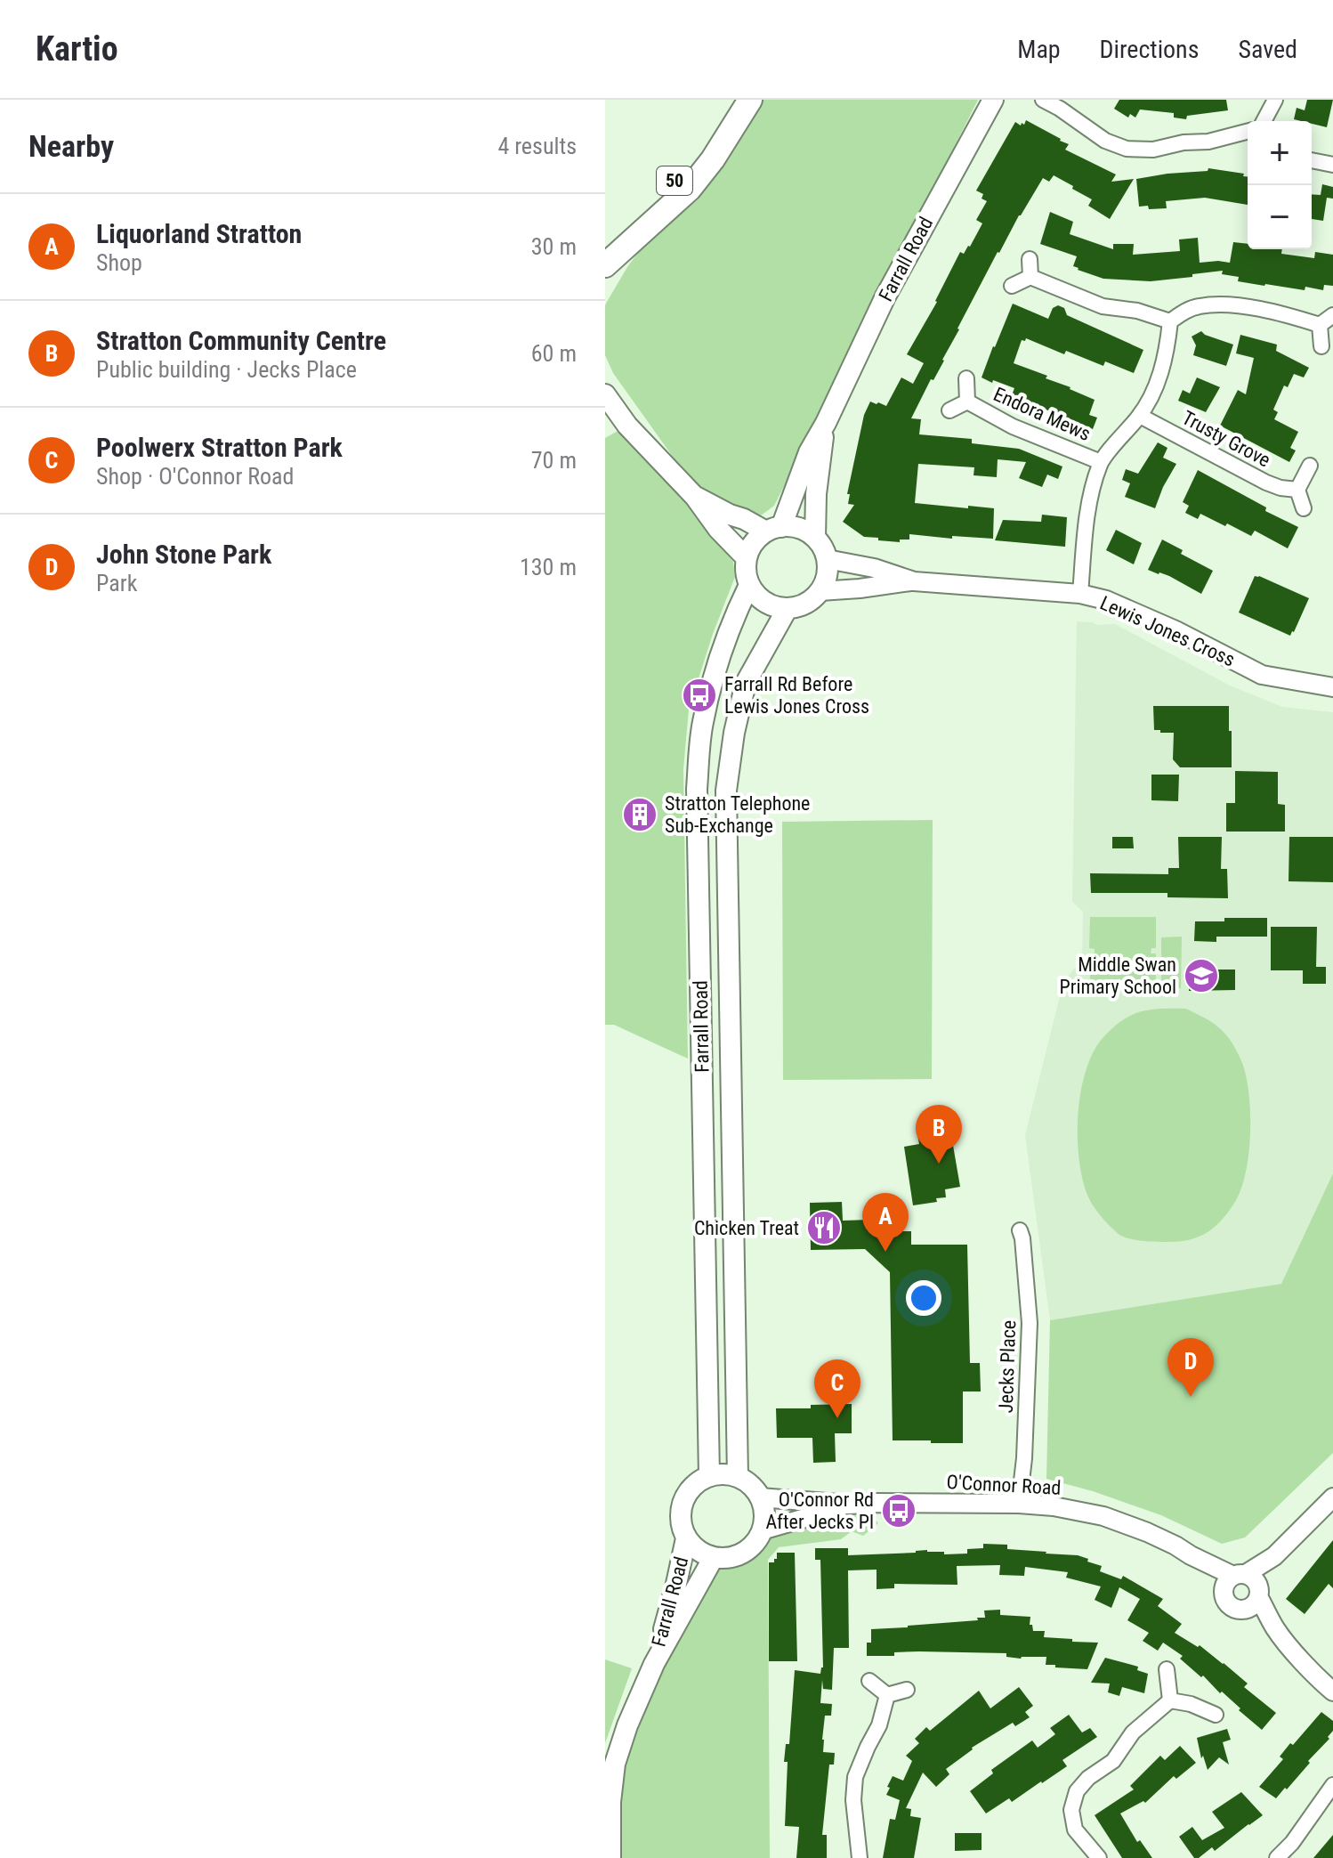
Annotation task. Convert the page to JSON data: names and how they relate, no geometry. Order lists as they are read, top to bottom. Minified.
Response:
{"streets":{"main road":["50","Farrall Road"],"street":["Endora Mews","Trusty Grove","Lewis Jones Cross","Jecks Place","O'Connor Road"]},"crossings":[["Farrall Road","Lewis Jones Cross"],["Farrall Road","O'Connor Road"],["Jecks Place","O'Connor Road"]],"places":{"bus stop":["Farrall Rd Before Lewis Jones Cross","O'Connor Rd After Jecks Pl"],"building":["Stratton Telephone Sub-Exchange"],"school or university":["Middle Swan Primary School"],"restaurant":["Chicken Treat"]},"page":{"header":"Kartio","nav":["Map","Directions","Saved"],"heading":["Nearby","4 results"],"map_buttons":["+","−"],"list":[{"mark":"A","name":"Liquorland Stratton","note":"Shop","value":"30 m"},{"mark":"B","name":"Stratton Community Centre","note":"Public building · Jecks Place","value":"60 m"},{"mark":"C","name":"Poolwerx Stratton Park","note":"Shop · O'Connor Road","value":"70 m"},{"mark":"D","name":"John Stone Park","note":"Park","value":"130 m"}],"pins":["B","A","D","C"]}}
